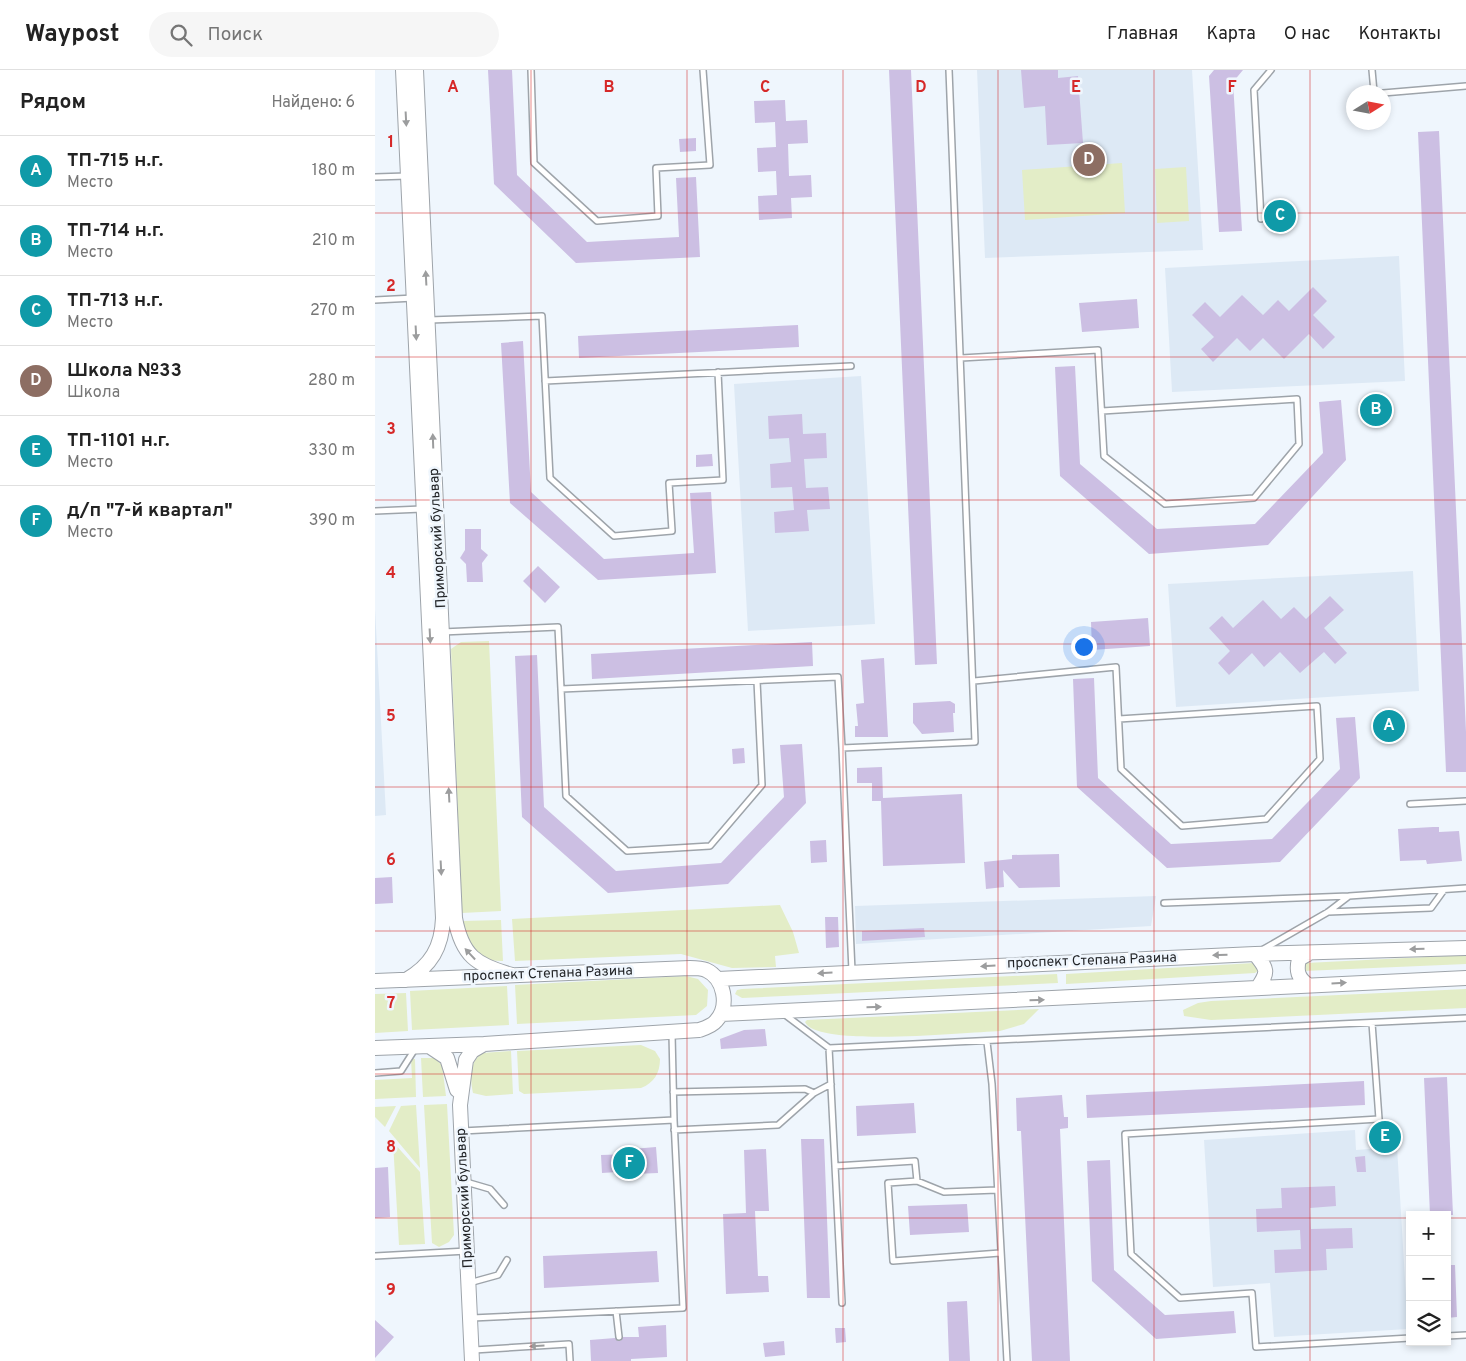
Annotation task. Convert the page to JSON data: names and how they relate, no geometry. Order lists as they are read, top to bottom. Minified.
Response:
{"streets":{"main road":["Приморский бульвар","проспект Степана Разина"]},"crossings":[["Приморский бульвар","проспект Степана Разина"]],"north":"right","page":{"header":"Waypost","search":"Поиск","nav":["Главная","Карта","О нас","Контакты"],"heading":["Рядом","Найдено: 6"],"list":[{"mark":"A","name":"ТП-715 н.г.","note":"Место","value":"180 m"},{"mark":"B","name":"ТП-714 н.г.","note":"Место","value":"210 m"},{"mark":"C","name":"ТП-713 н.г.","note":"Место","value":"270 m"},{"mark":"D","name":"Школа №33","note":"Школа","value":"280 m"},{"mark":"E","name":"ТП-1101 н.г.","note":"Место","value":"330 m"},{"mark":"F","name":"д/п \"7-й квартал\"","note":"Место","value":"390 m"}],"pins":["D","C","B","A","E","F"],"map_buttons":["+","−"]},"grid":{"columns":["A","B","C","D","E","F"],"rows":["1","2","3","4","5","6","7","8","9"]}}
